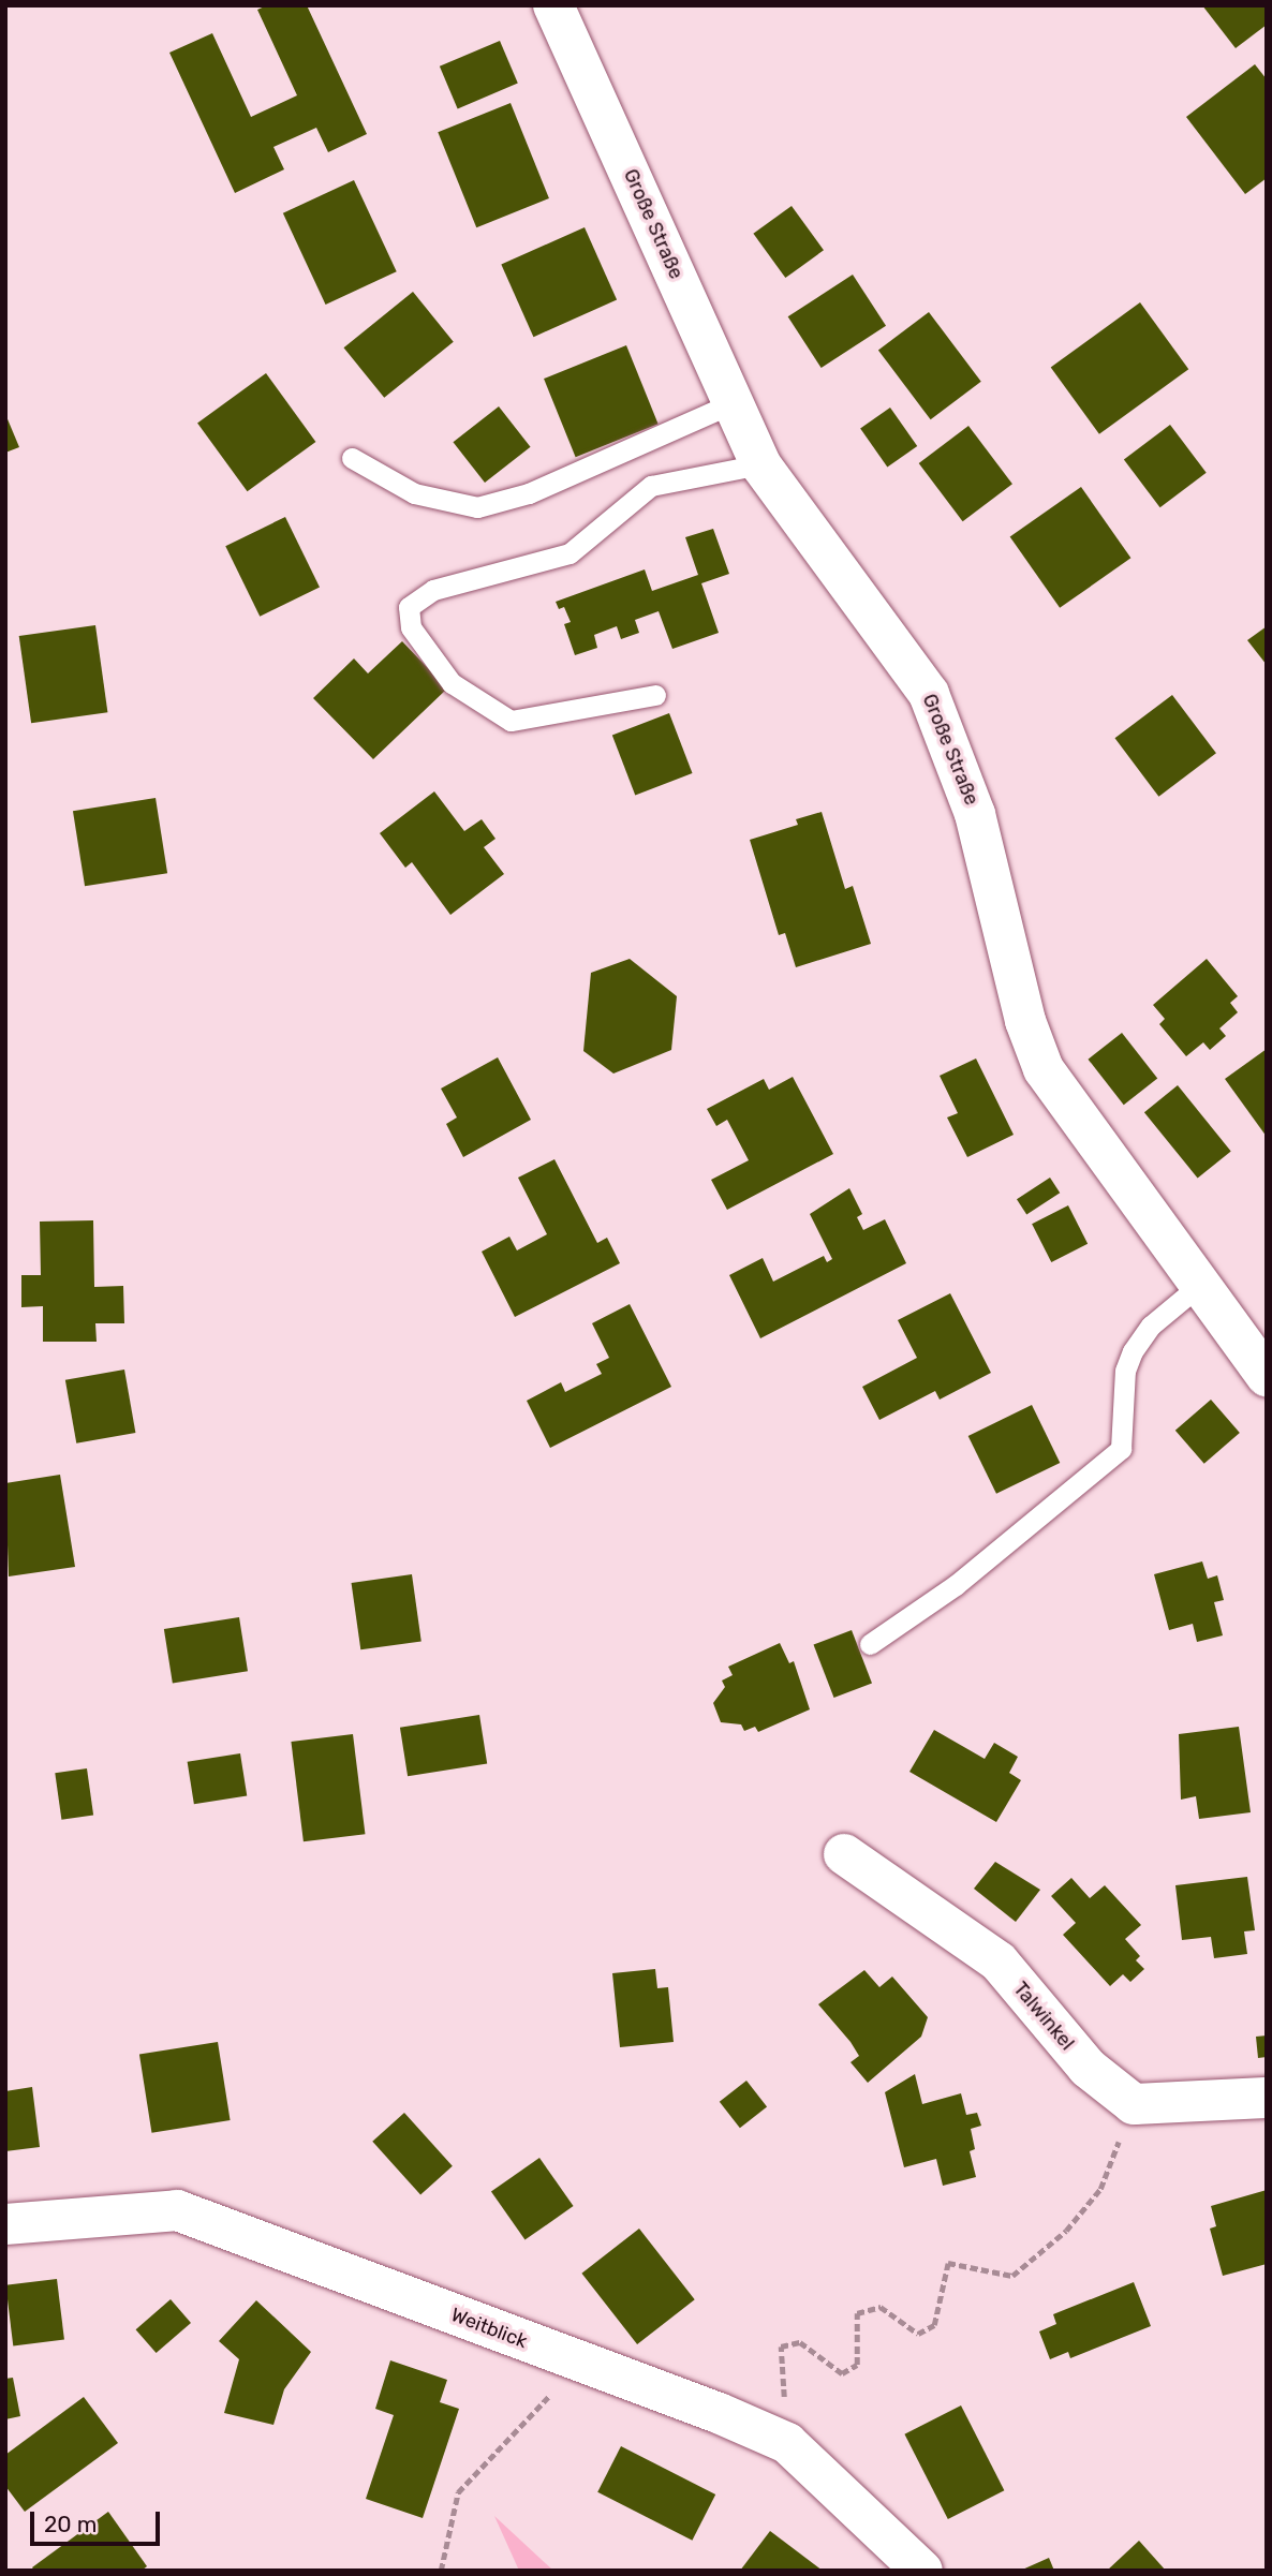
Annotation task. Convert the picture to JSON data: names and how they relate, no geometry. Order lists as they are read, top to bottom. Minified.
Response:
{"streets":{"street":["Große Straße","Talwinkel","Weitblick"]},"scale_bar":"20 m"}
